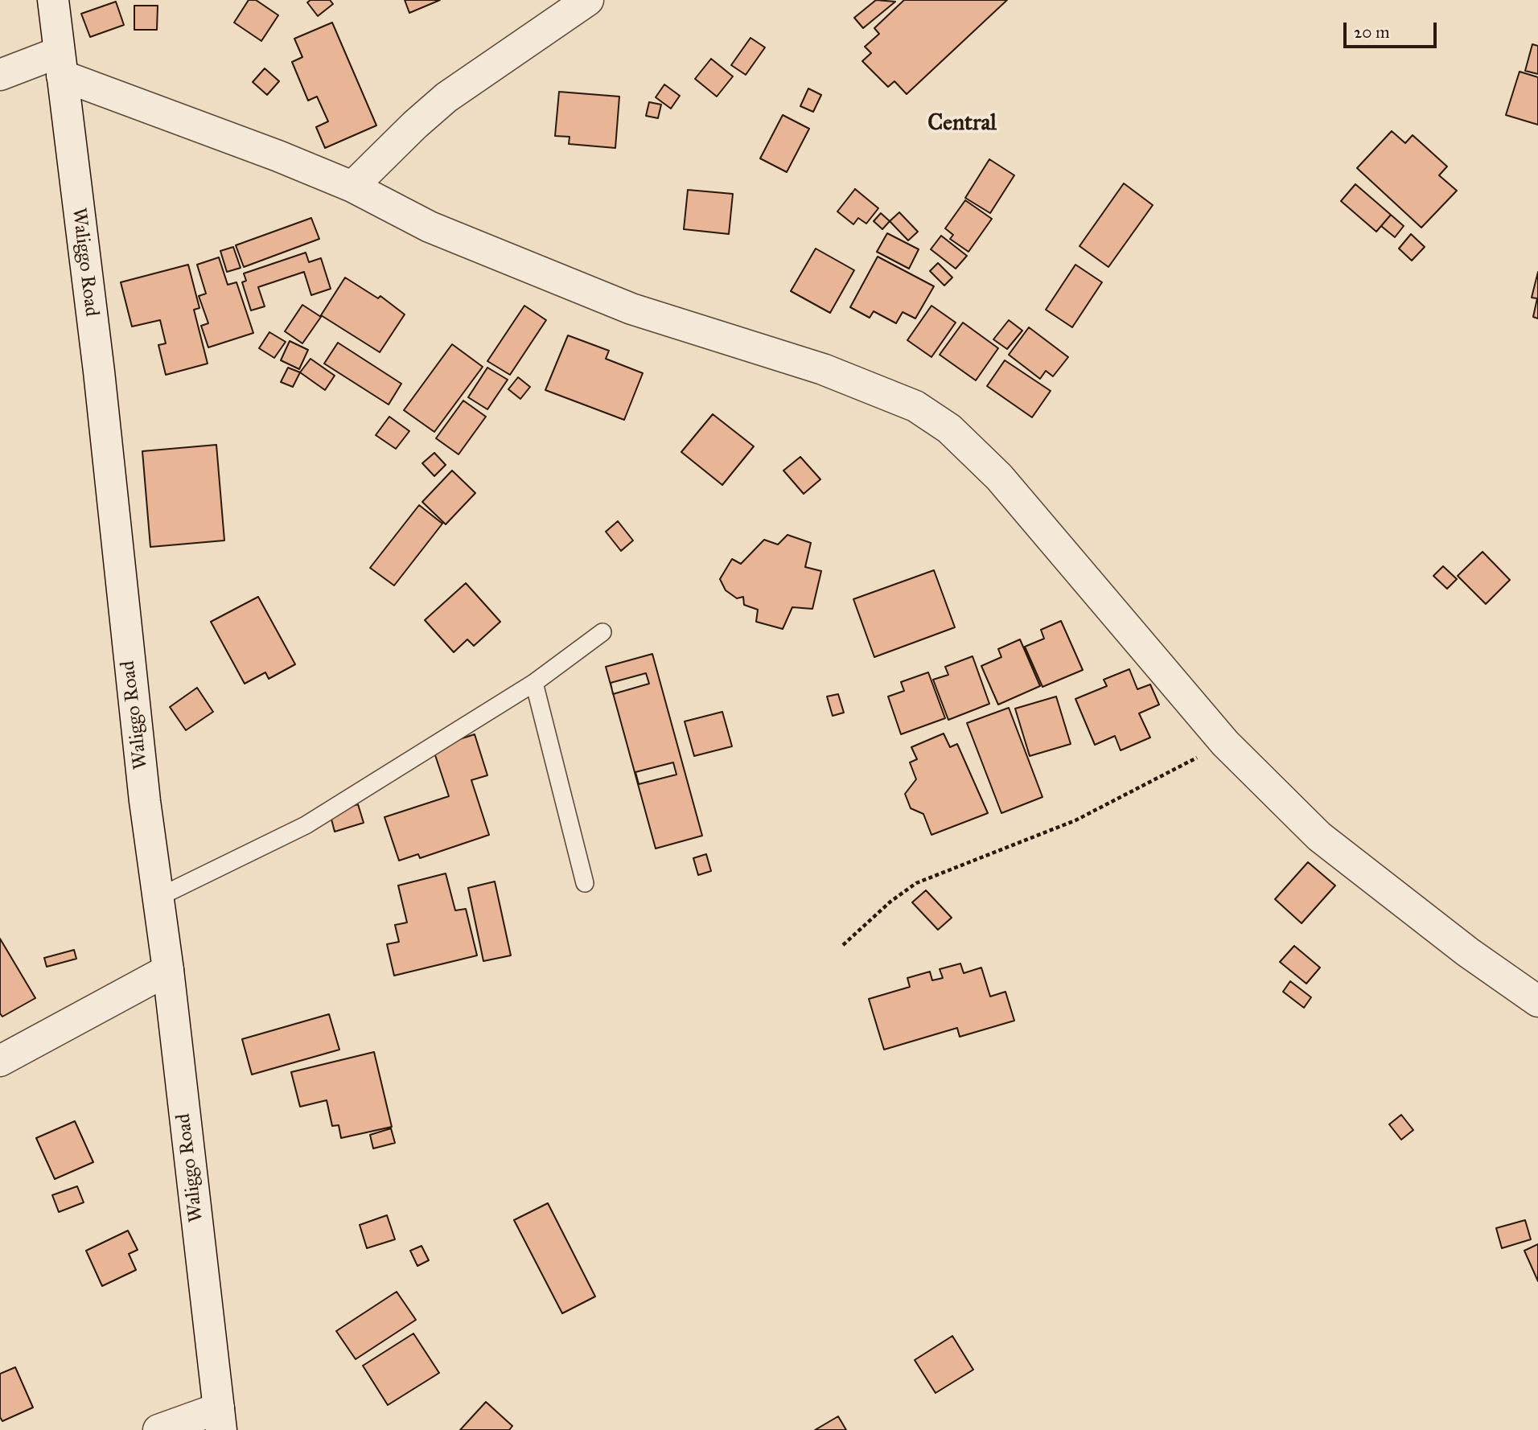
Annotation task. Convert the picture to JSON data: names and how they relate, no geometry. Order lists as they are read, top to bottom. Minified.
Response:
{"streets":{"street":["Waliggo Road"]},"districts":["Central"],"scale_bar":"20 m"}
